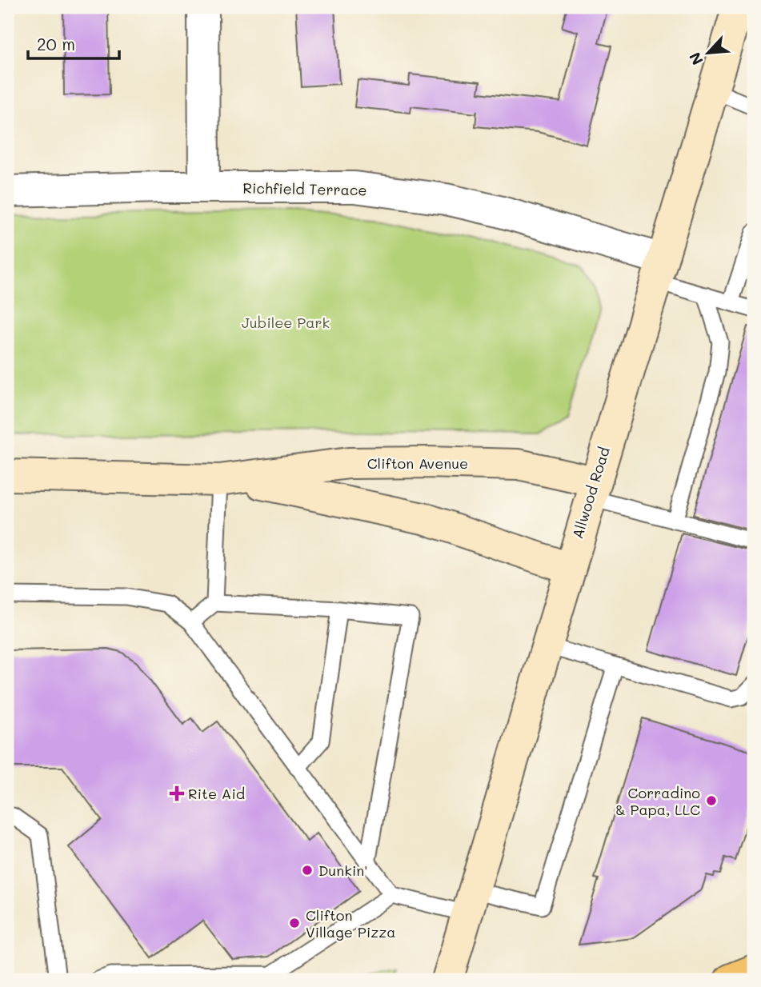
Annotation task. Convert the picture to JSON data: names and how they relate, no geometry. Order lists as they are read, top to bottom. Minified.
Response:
{"streets":{"main road":["Clifton Avenue","Allwood Road"],"street":["Richfield Terrace"]},"crossings":[["Richfield Terrace","Allwood Road"],["Clifton Avenue","Allwood Road"]],"parks":["Jubilee Park"],"places":{"health":["Rite Aid"],"other":["Corradino & Papa, LLC","Dunkin'","Clifton Village Pizza"]},"scale_bar":"20 m","north":"bottom left"}
